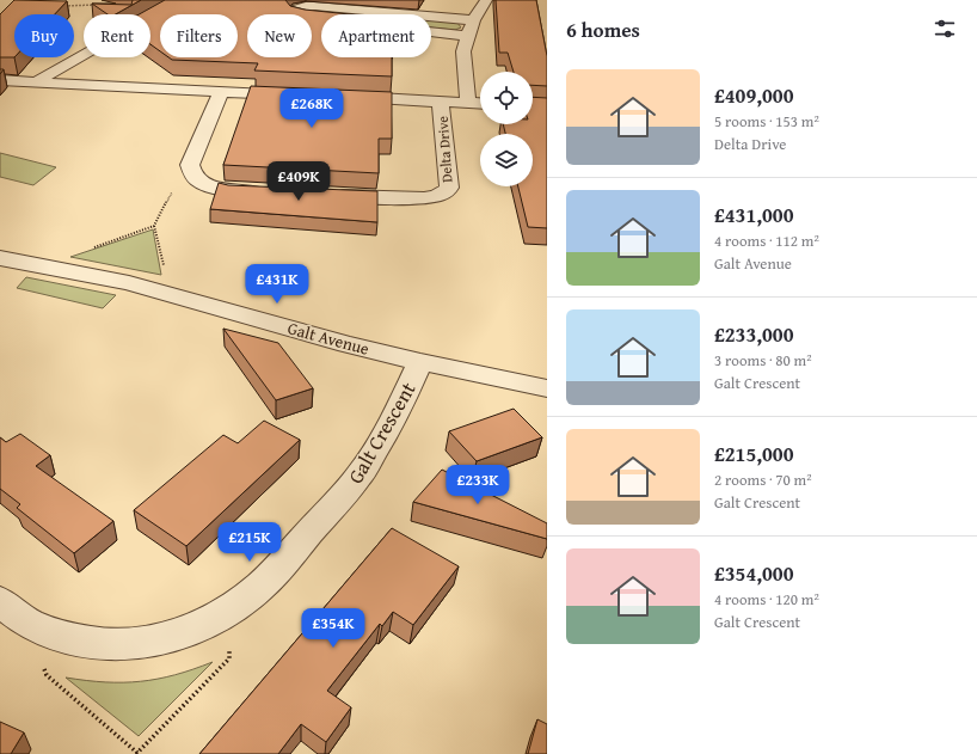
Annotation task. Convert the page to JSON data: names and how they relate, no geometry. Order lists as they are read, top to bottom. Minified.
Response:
{"streets":{"street":["Delta Drive","Galt Avenue","Galt Crescent"]},"crossings":[["Galt Avenue","Galt Crescent"]],"page":{"heading":"6 homes","chip":["Buy","Rent","Filters","New","Apartment"],"list":[{"name":"£409,000","note":"5 rooms · 153 m² · Delta Drive"},{"name":"£431,000","note":"4 rooms · 112 m² · Galt Avenue"},{"name":"£233,000","note":"3 rooms · 80 m² · Galt Crescent"},{"name":"£215,000","note":"2 rooms · 70 m² · Galt Crescent"},{"name":"£354,000","note":"4 rooms · 120 m² · Galt Crescent"}],"price":["£268K","£409K","£431K","£233K","£215K","£354K"]}}
